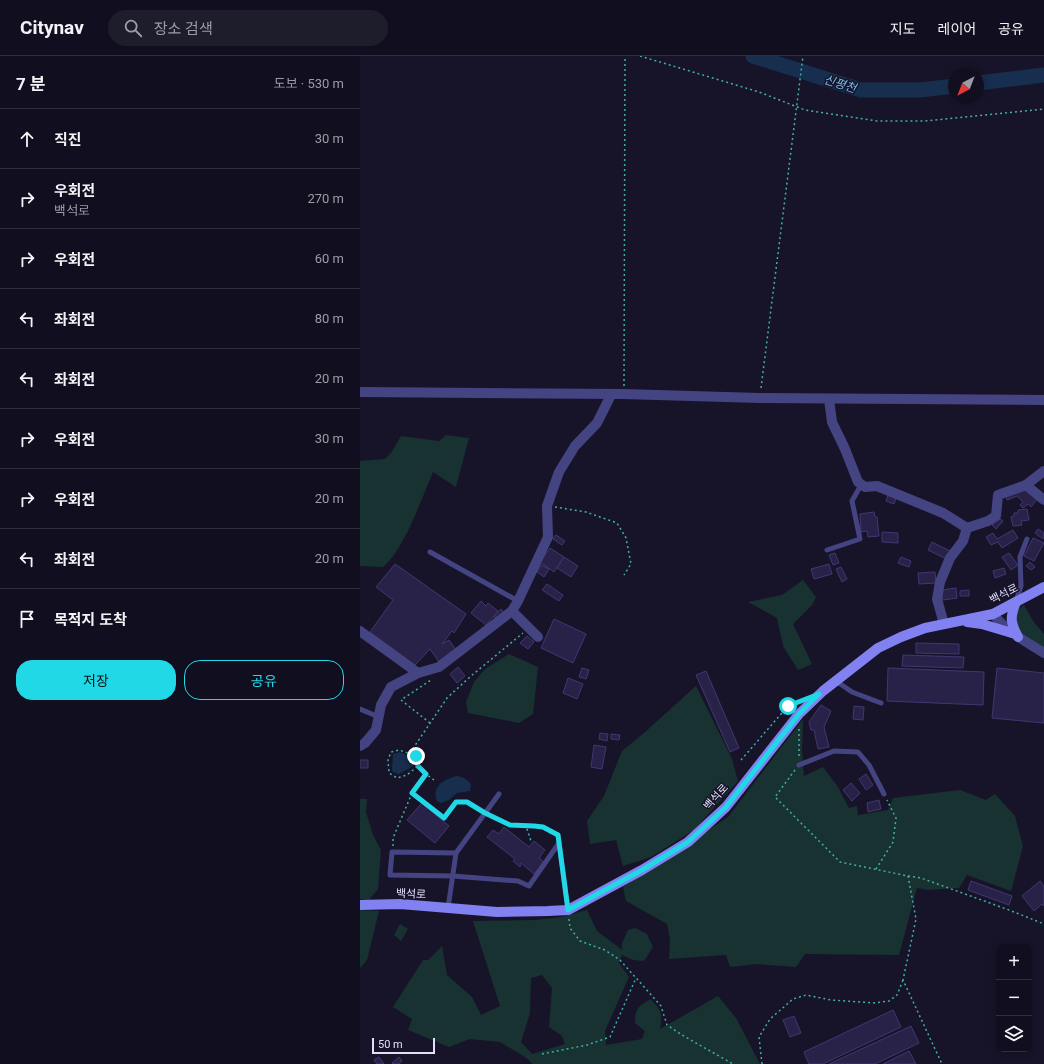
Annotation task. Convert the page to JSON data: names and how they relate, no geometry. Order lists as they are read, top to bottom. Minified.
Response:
{"streets":{"street":["백석로"]},"water":["신평천"],"scale_bar":"50 m","north":"bottom left","page":{"header":"Citynav","search":"장소 검색","nav":["지도","레이어","공유"],"heading":["7 분","도보 · 530 m"],"list":[["직진","30 m"],["우회전","백석로","270 m"],["우회전","60 m"],["좌회전","80 m"],["좌회전","20 m"],["우회전","30 m"],["우회전","20 m"],["좌회전","20 m"],"목적지 도착"],"buttons":["저장","공유"],"map_buttons":["+","−"],"scale":"50 m"}}
